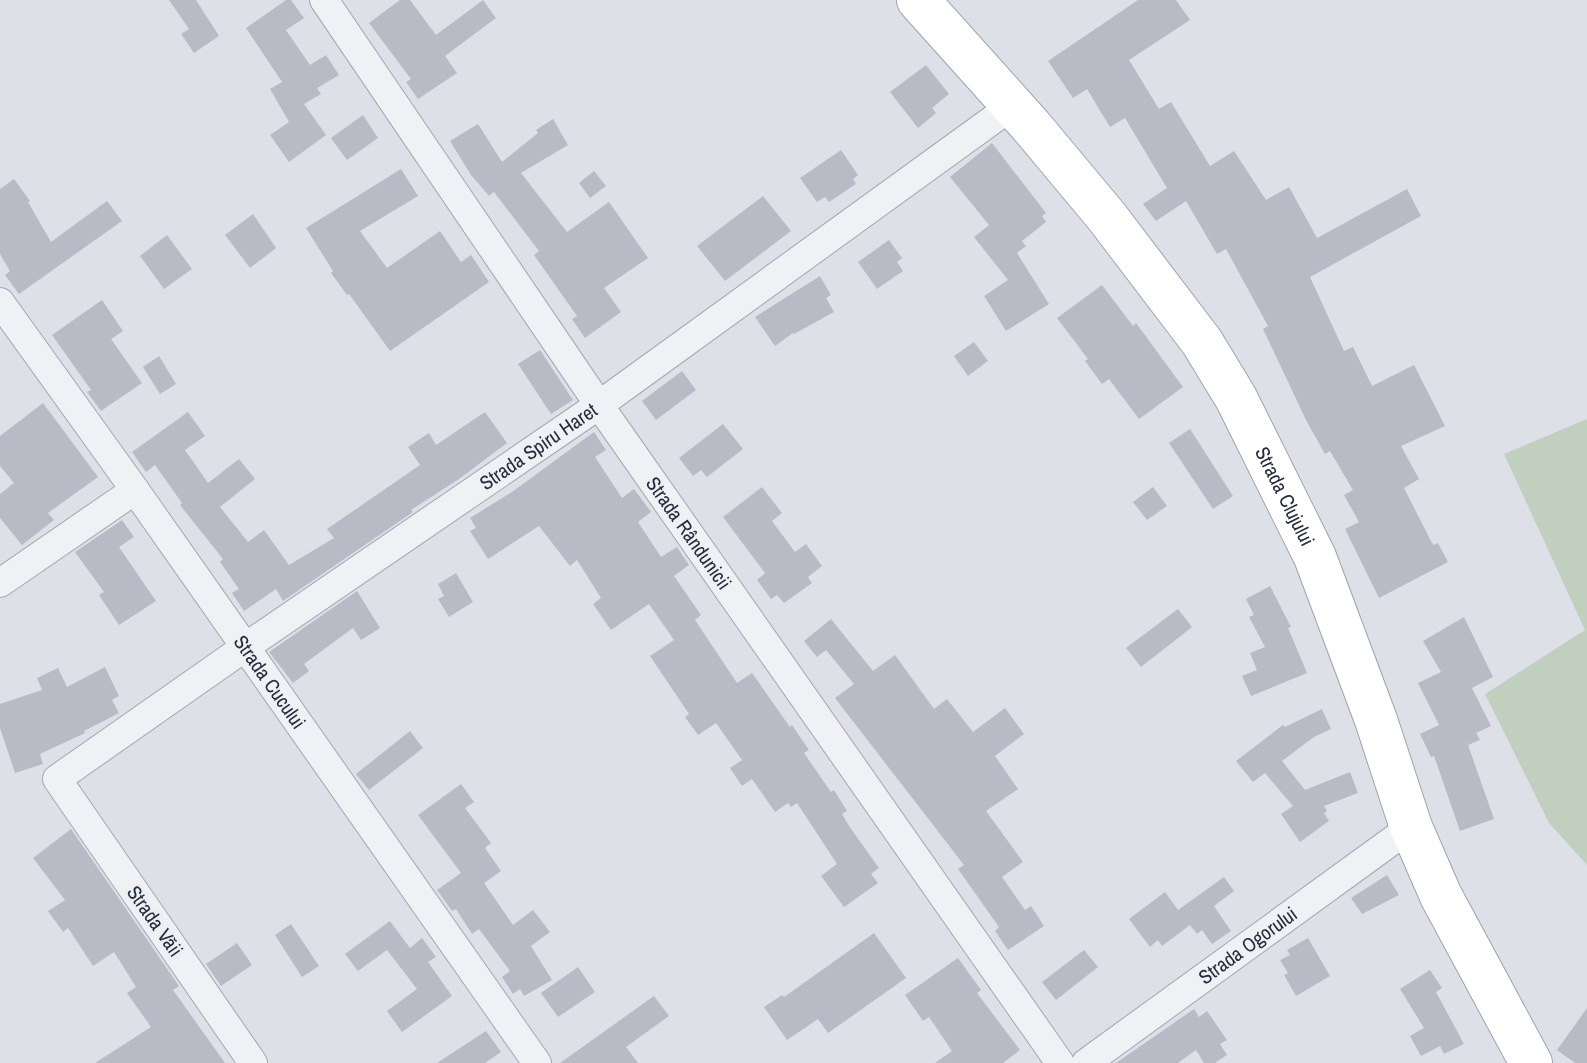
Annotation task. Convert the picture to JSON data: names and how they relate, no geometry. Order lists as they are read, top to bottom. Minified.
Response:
{"streets":{"main road":["Strada Clujului"],"street":["Strada Spiru Haret","Strada Rândunicii","Strada Cucului","Strada Văii","Strada Ogorului"]},"crossings":[["Strada Spiru Haret","Strada Clujului"],["Strada Spiru Haret","Strada Rândunicii"],["Strada Spiru Haret","Strada Cucului"],["Strada Spiru Haret","Strada Văii"],["Strada Clujului","Strada Ogorului"]]}
